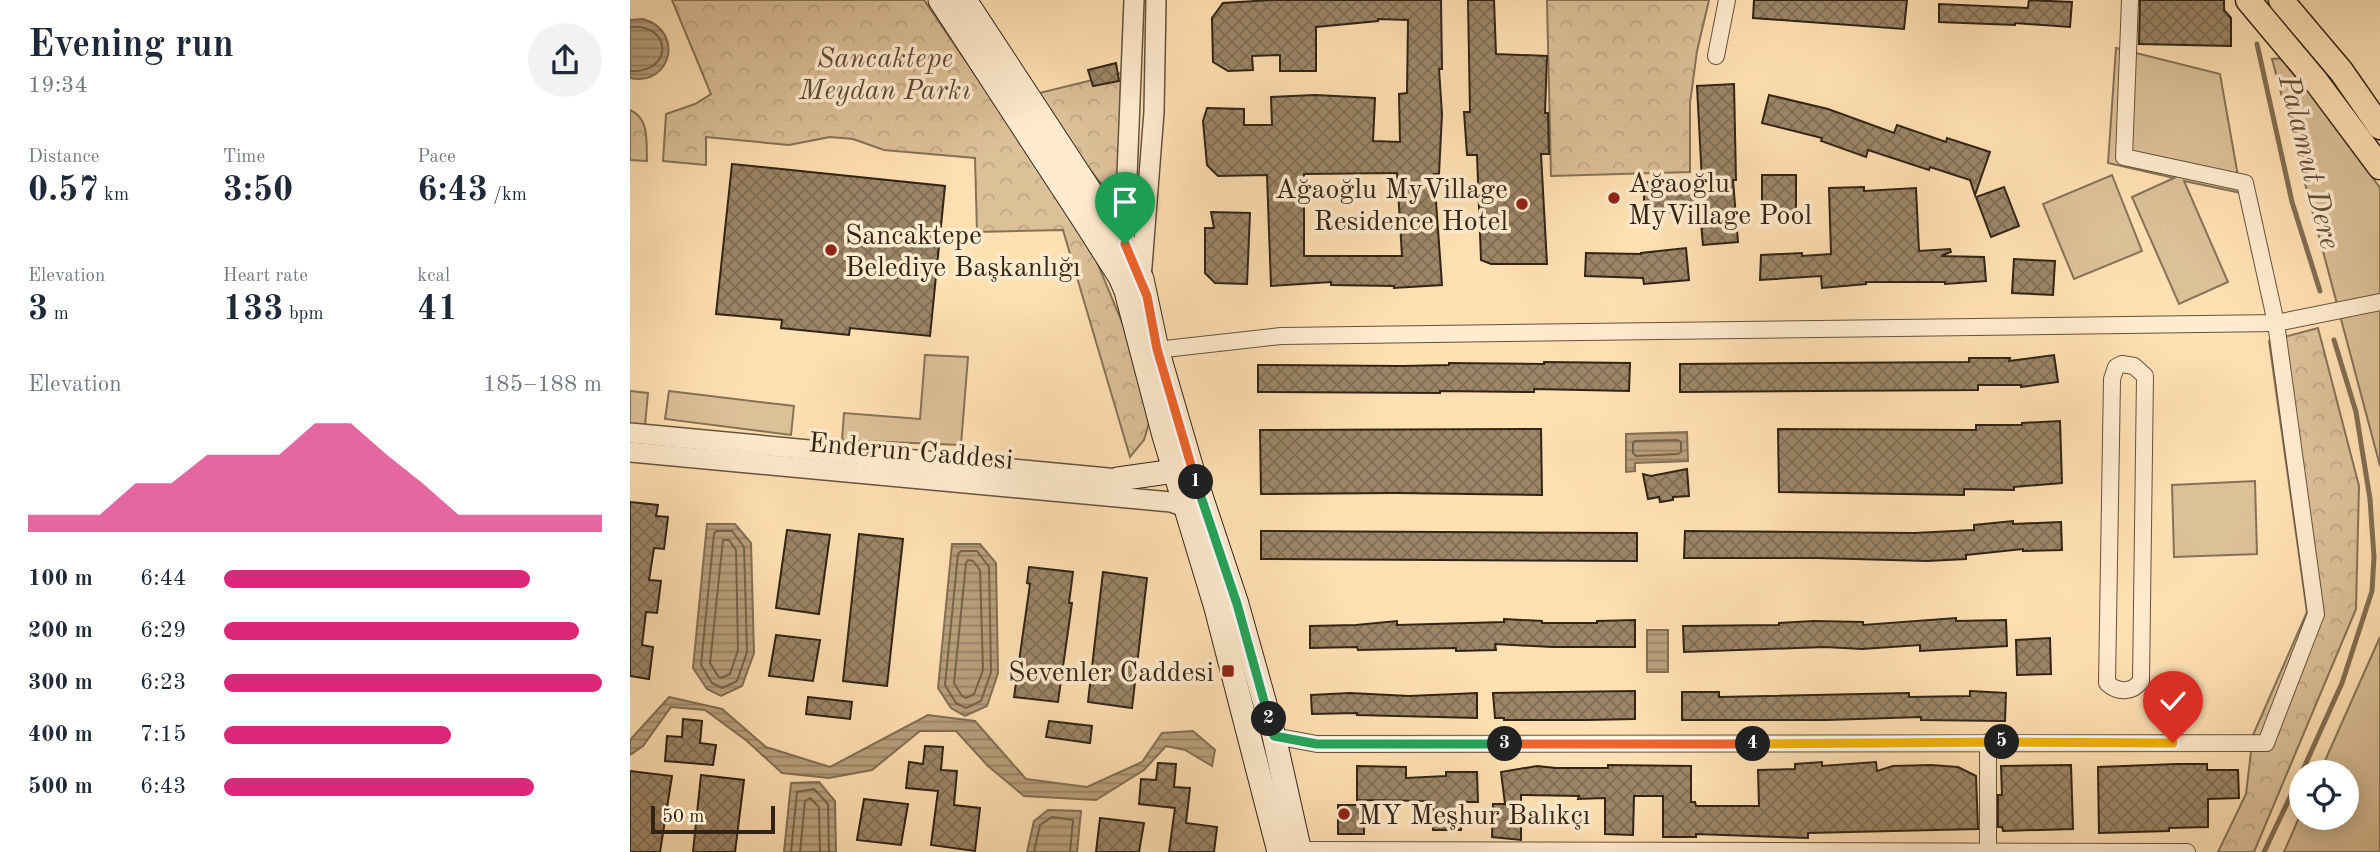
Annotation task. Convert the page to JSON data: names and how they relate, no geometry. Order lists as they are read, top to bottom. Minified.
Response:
{"streets":{"street":["Enderun Caddesi"]},"water":["Palamut Dere"],"parks":["Sancaktepe Meydan Parkı"],"places":{"other":["Ağaoğlu MyVillage Pool","Ağaoğlu MyVillage Residence Hotel","Sancaktepe Belediye Başkanlığı","MY Meşhur Balıkçı"],"transit":["Sevenler Caddesi"]},"scale_bar":"50 m","page":{"heading":["Evening run","19:34"],"stats":[["Distance","0.57 km"],["Time","3:50"],["Pace","6:43 /km"],["Elevation","3 m"],["Heart rate","133 bpm"],["kcal","41"]],"chart":["Elevation","185–188 m"],"pins":["1","2","5","3","4"],"list":[{"name":"100 m","note":"6:44"},{"name":"200 m","note":"6:29"},{"name":"300 m","note":"6:23"},{"name":"400 m","note":"7:15"},{"name":"500 m","note":"6:43"}],"scale":"50 m"}}
